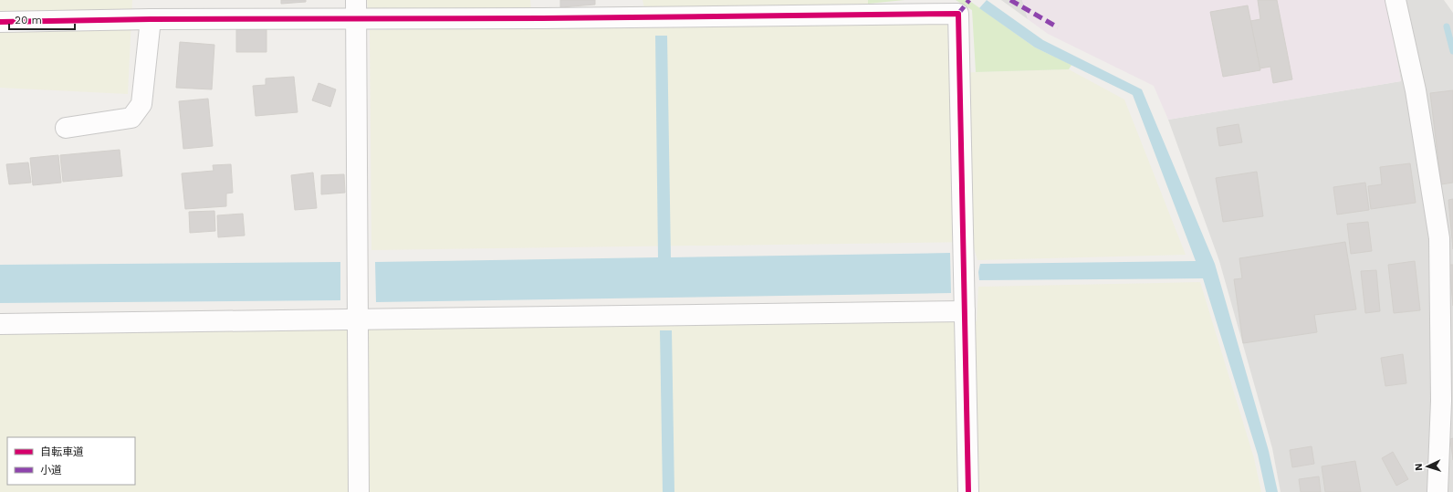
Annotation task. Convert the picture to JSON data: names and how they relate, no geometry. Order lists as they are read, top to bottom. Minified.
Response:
{"legend":["自転車道","小道"],"scale_bar":"20 m","north":"left"}
